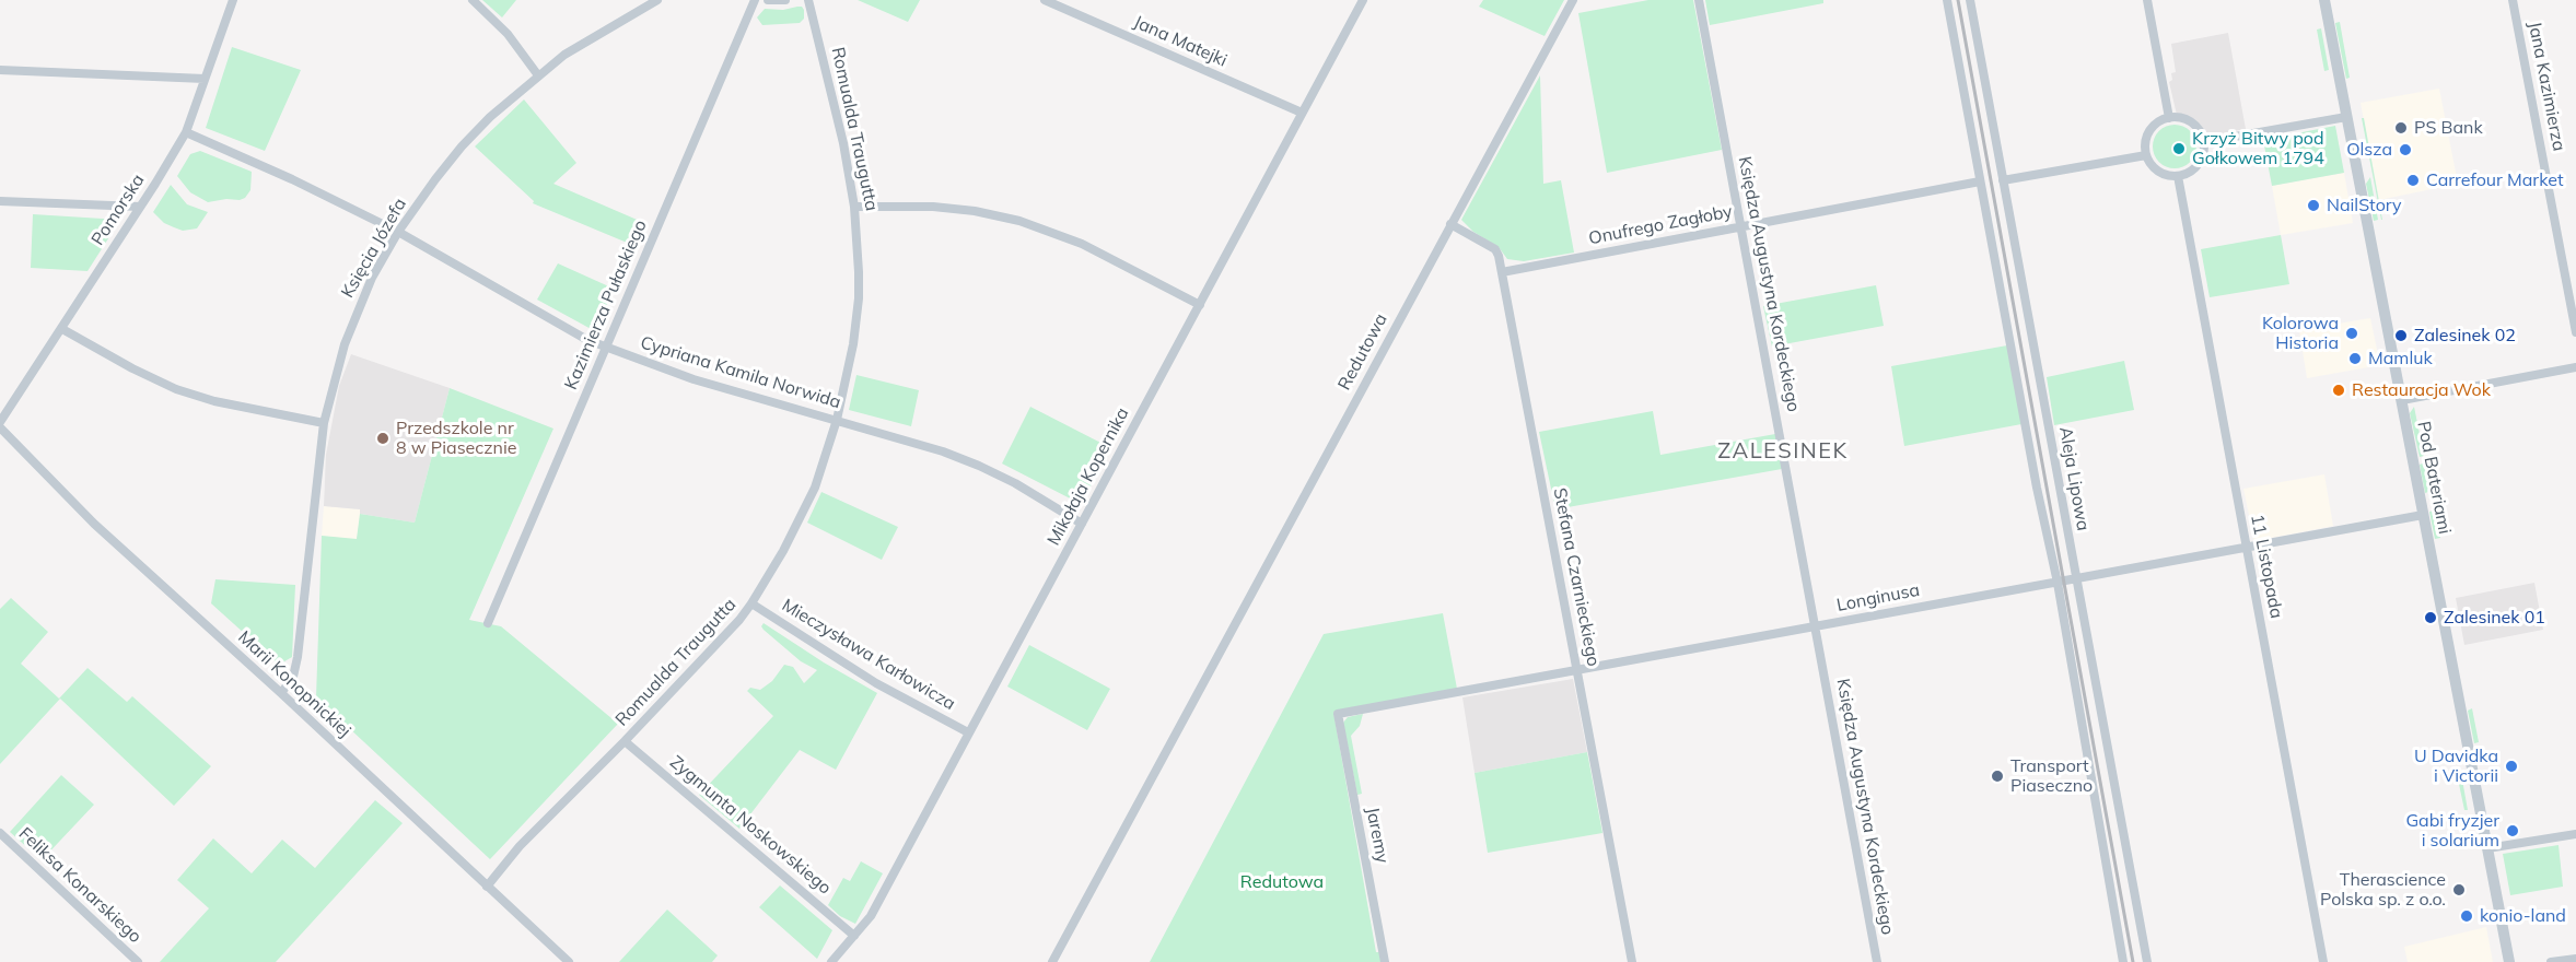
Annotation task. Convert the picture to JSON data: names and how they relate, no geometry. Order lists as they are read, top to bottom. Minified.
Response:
{"streets":{"street":["Jana Matejki","Jana Kazimierza","Romualda Traugutta","Pomorska","Onufrego Zagłoby","Księcia Józefa","Księdza Augustyna Kordeckiego","Kazimierza Pułaskiego","Redutowa","Cypriana Kamila Norwida","Mikołaja Kopernika","Pod Bateriami","Aleja Lipowa","11 Listopada","Stefana Czarnieckiego","Longinusa","Mieczysława Karłowicza","Marii Konopnickiej","Zygmunta Noskowskiego","Jaremy","Feliksa Konarskiego"]},"crossings":[["Jana Matejki","Mikołaja Kopernika"],["Romualda Traugutta","Cypriana Kamila Norwida"],["Romualda Traugutta","Mieczysława Karłowicza"],["Romualda Traugutta","Marii Konopnickiej"],["Romualda Traugutta","Zygmunta Noskowskiego"],["Pomorska","Cypriana Kamila Norwida"],["Onufrego Zagłoby","Księdza Augustyna Kordeckiego"],["Onufrego Zagłoby","Aleja Lipowa"],["Onufrego Zagłoby","Stefana Czarnieckiego"],["Księcia Józefa","Cypriana Kamila Norwida"],["Księcia Józefa","Marii Konopnickiej"],["Księdza Augustyna Kordeckiego","Longinusa"],["Kazimierza Pułaskiego","Cypriana Kamila Norwida"],["Redutowa","Stefana Czarnieckiego"],["Cypriana Kamila Norwida","Mikołaja Kopernika"],["Mikołaja Kopernika","Mieczysława Karłowicza"],["Mikołaja Kopernika","Zygmunta Noskowskiego"],["Pod Bateriami","Longinusa"],["Aleja Lipowa","Longinusa"],["11 Listopada","Longinusa"],["Stefana Czarnieckiego","Longinusa"],["Longinusa","Jaremy"]],"districts":["ZALESINEK"],"parks":["Redutowa"],"places":["PS Bank","Krzyż Bitwy pod Gołkowem 1794","Olsza","Carrefour Market","NailStory","Kolorowa Historia","Zalesinek 02","Mamluk","Restauracja Wok","Przedszkole nr 8 w Piasecznie","Zalesinek 01","U Davidka i Victorii","Transport Piaseczno","Gabi fryzjer i solarium","Therascience Polska sp. z o.o.","konio-land"]}
